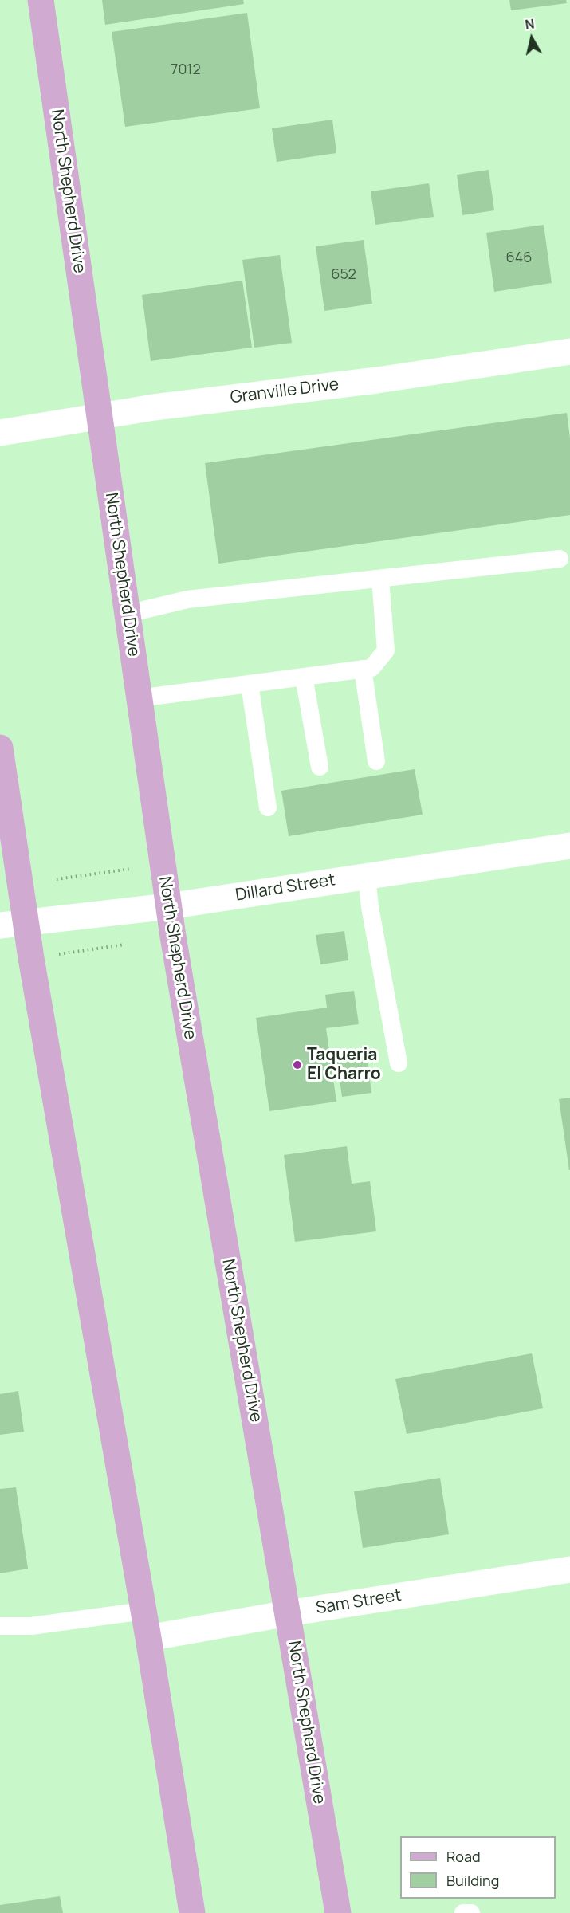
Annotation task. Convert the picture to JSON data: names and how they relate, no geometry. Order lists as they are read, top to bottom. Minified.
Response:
{"streets":{"main road":["North Shepherd Drive"],"street":["Granville Drive","Dillard Street","Sam Street"]},"crossings":[["North Shepherd Drive","Granville Drive"],["North Shepherd Drive","Dillard Street"],["North Shepherd Drive","Sam Street"]],"places":["Taqueria El Charro"],"house_numbers":["7012","646","652"],"legend":["Road","Building"],"north":"top"}
